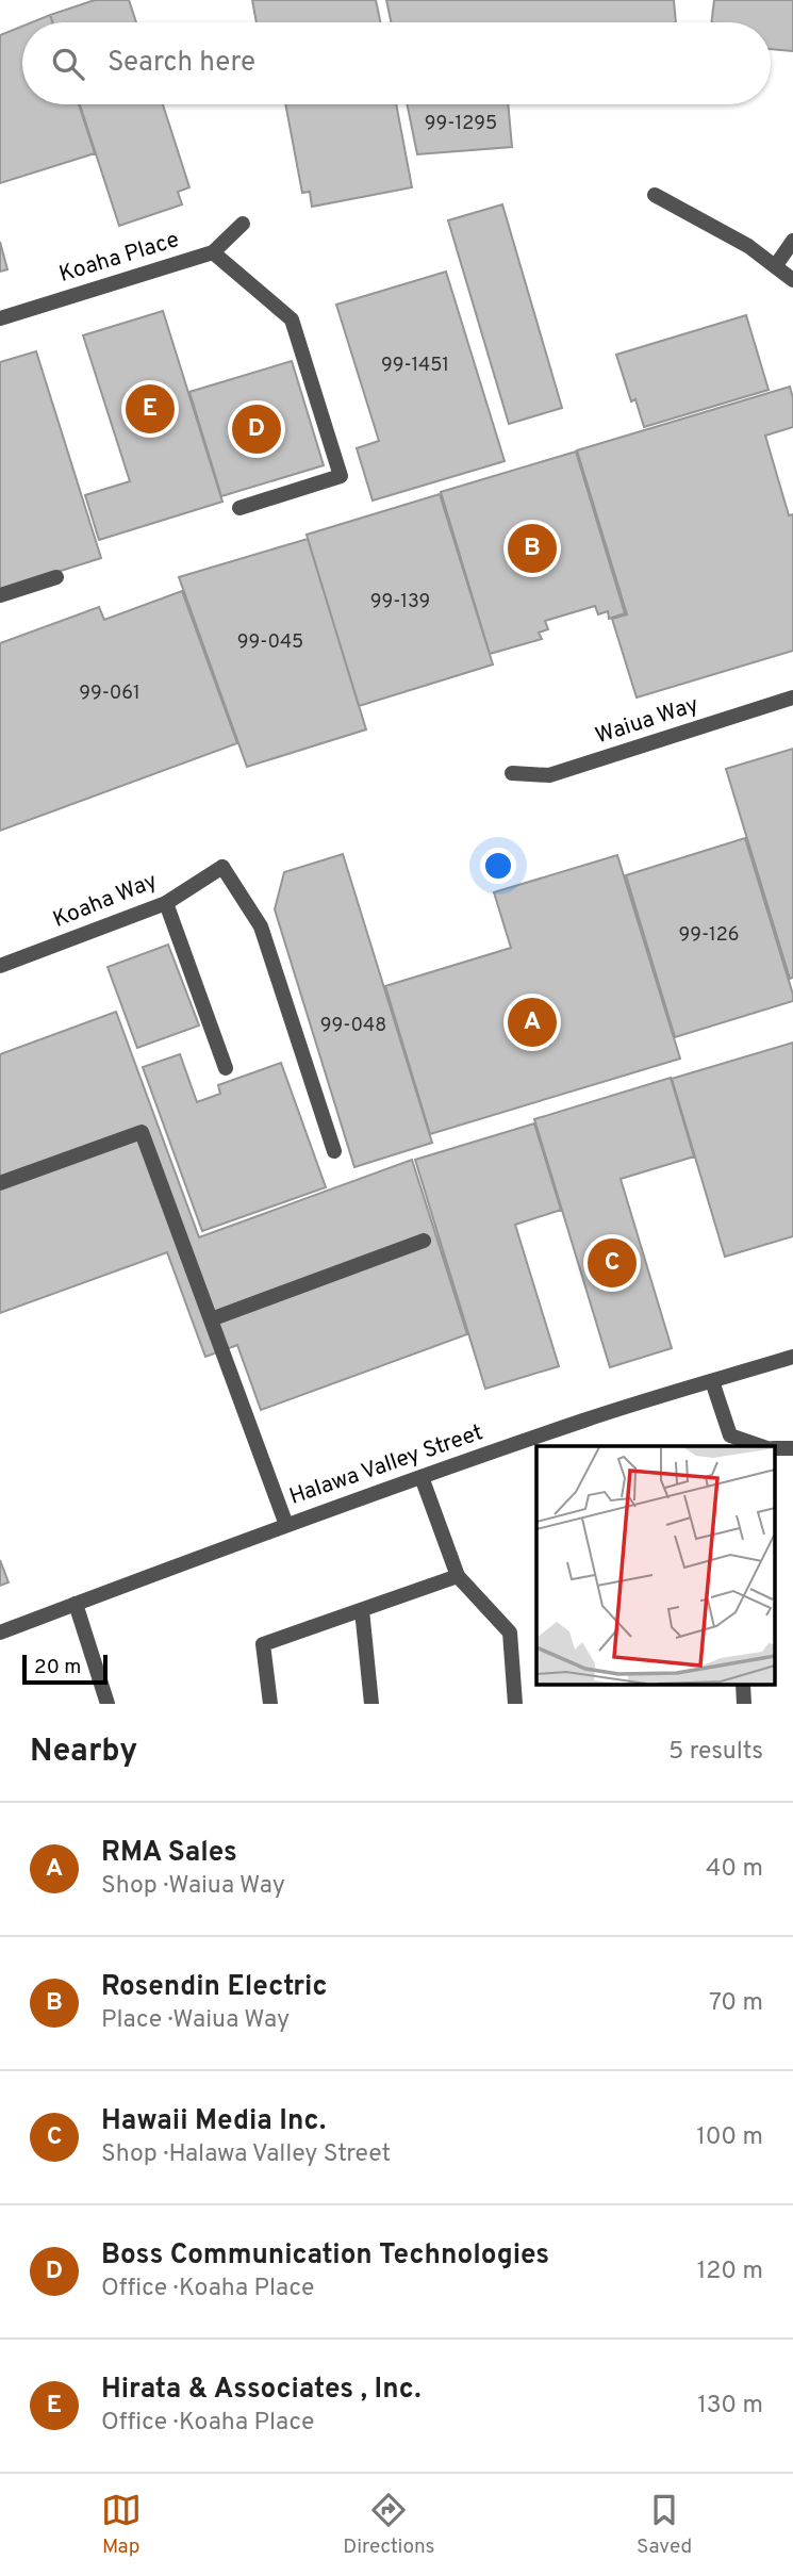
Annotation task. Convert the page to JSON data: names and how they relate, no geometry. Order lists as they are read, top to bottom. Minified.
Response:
{"streets":{"street":["Koaha Place","Waiua Way","Koaha Way","Halawa Valley Street"]},"house_numbers":["99-1295","99-1451","99-139","99-045","99-061","99-126","99-048"],"scale_bar":"20 m","page":{"search":"Search here","pins":["E","D","B","A","C"],"scale":"20 m","heading":["Nearby","5 results"],"list":[{"mark":"A","name":"RMA Sales","note":"Shop · Waiua Way","value":"40 m"},{"mark":"B","name":"Rosendin Electric","note":"Place · Waiua Way","value":"70 m"},{"mark":"C","name":"Hawaii Media Inc.","note":"Shop · Halawa Valley Street","value":"100 m"},{"mark":"D","name":"Boss Communication Technologies","note":"Office · Koaha Place","value":"120 m"},{"mark":"E","name":"Hirata & Associates , Inc.","note":"Office · Koaha Place","value":"130 m"}],"nav":["Map","Directions","Saved"]}}
